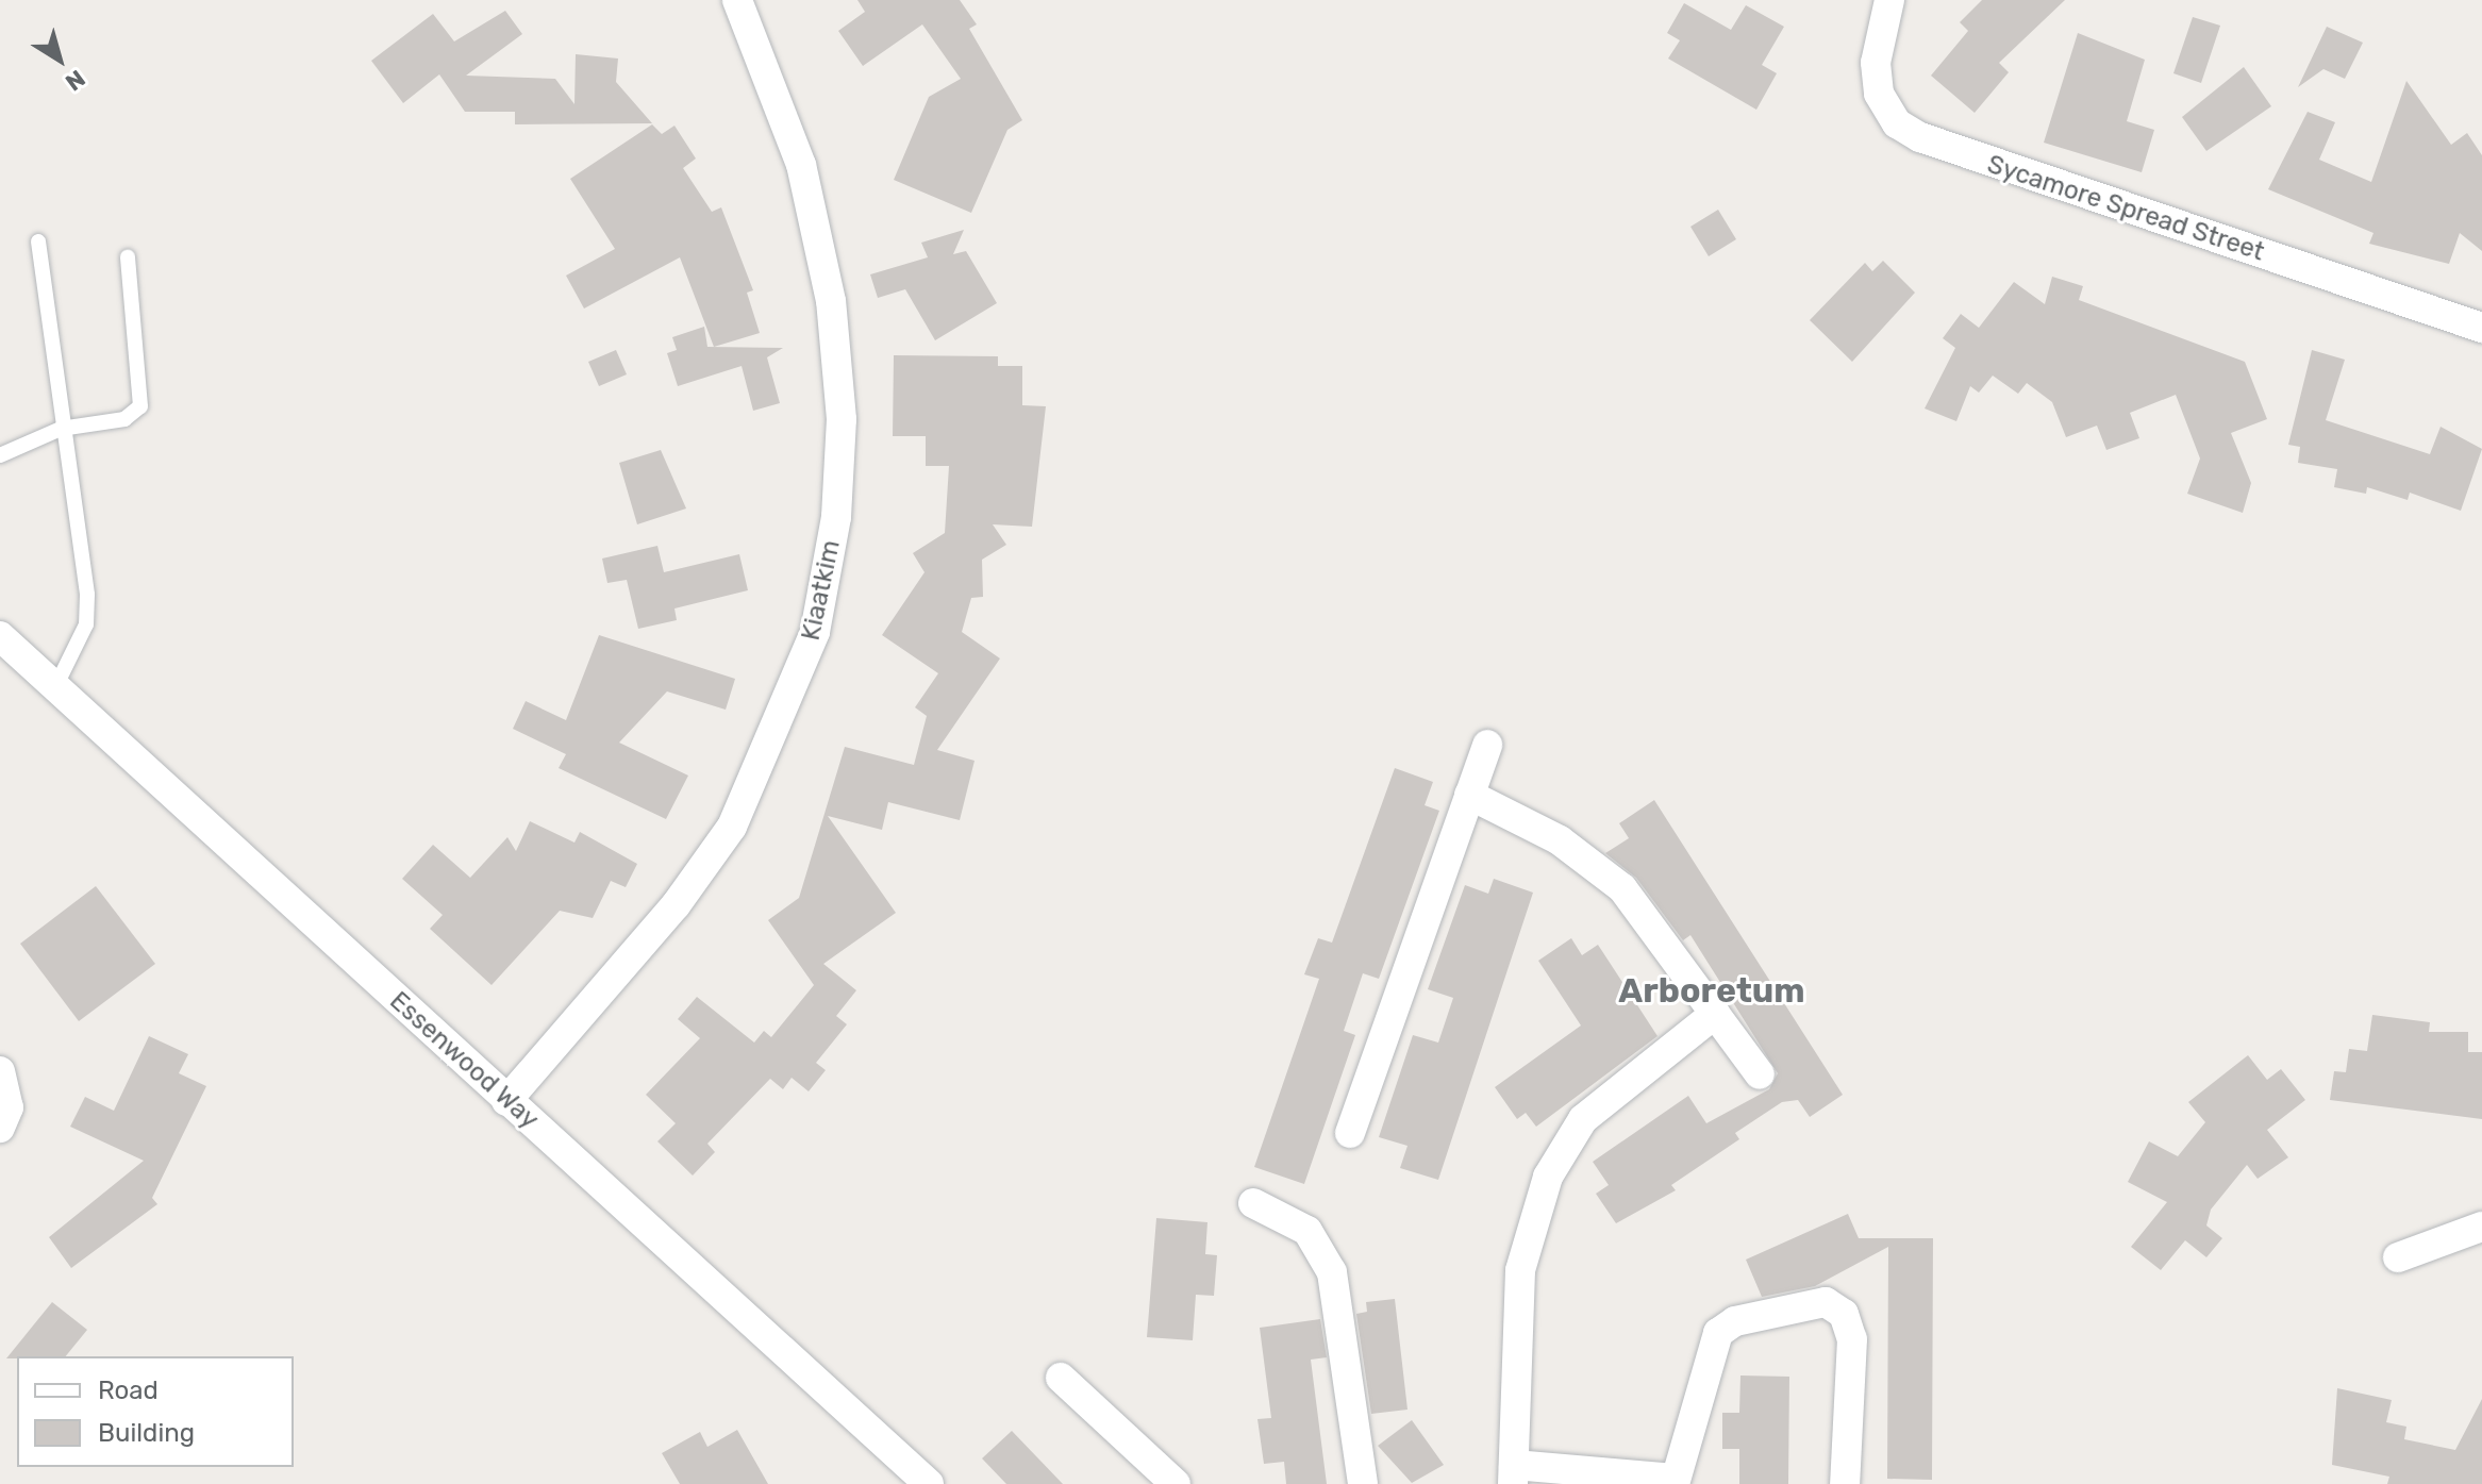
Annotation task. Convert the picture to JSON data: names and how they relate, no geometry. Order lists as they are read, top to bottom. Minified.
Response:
{"streets":{"street":["Sycamore Spread Street","Kiaatkim","Essenwood Way"]},"crossings":[["Kiaatkim","Essenwood Way"]],"districts":["Arboretum"],"legend":["Road","Building"],"north":"bottom right"}
